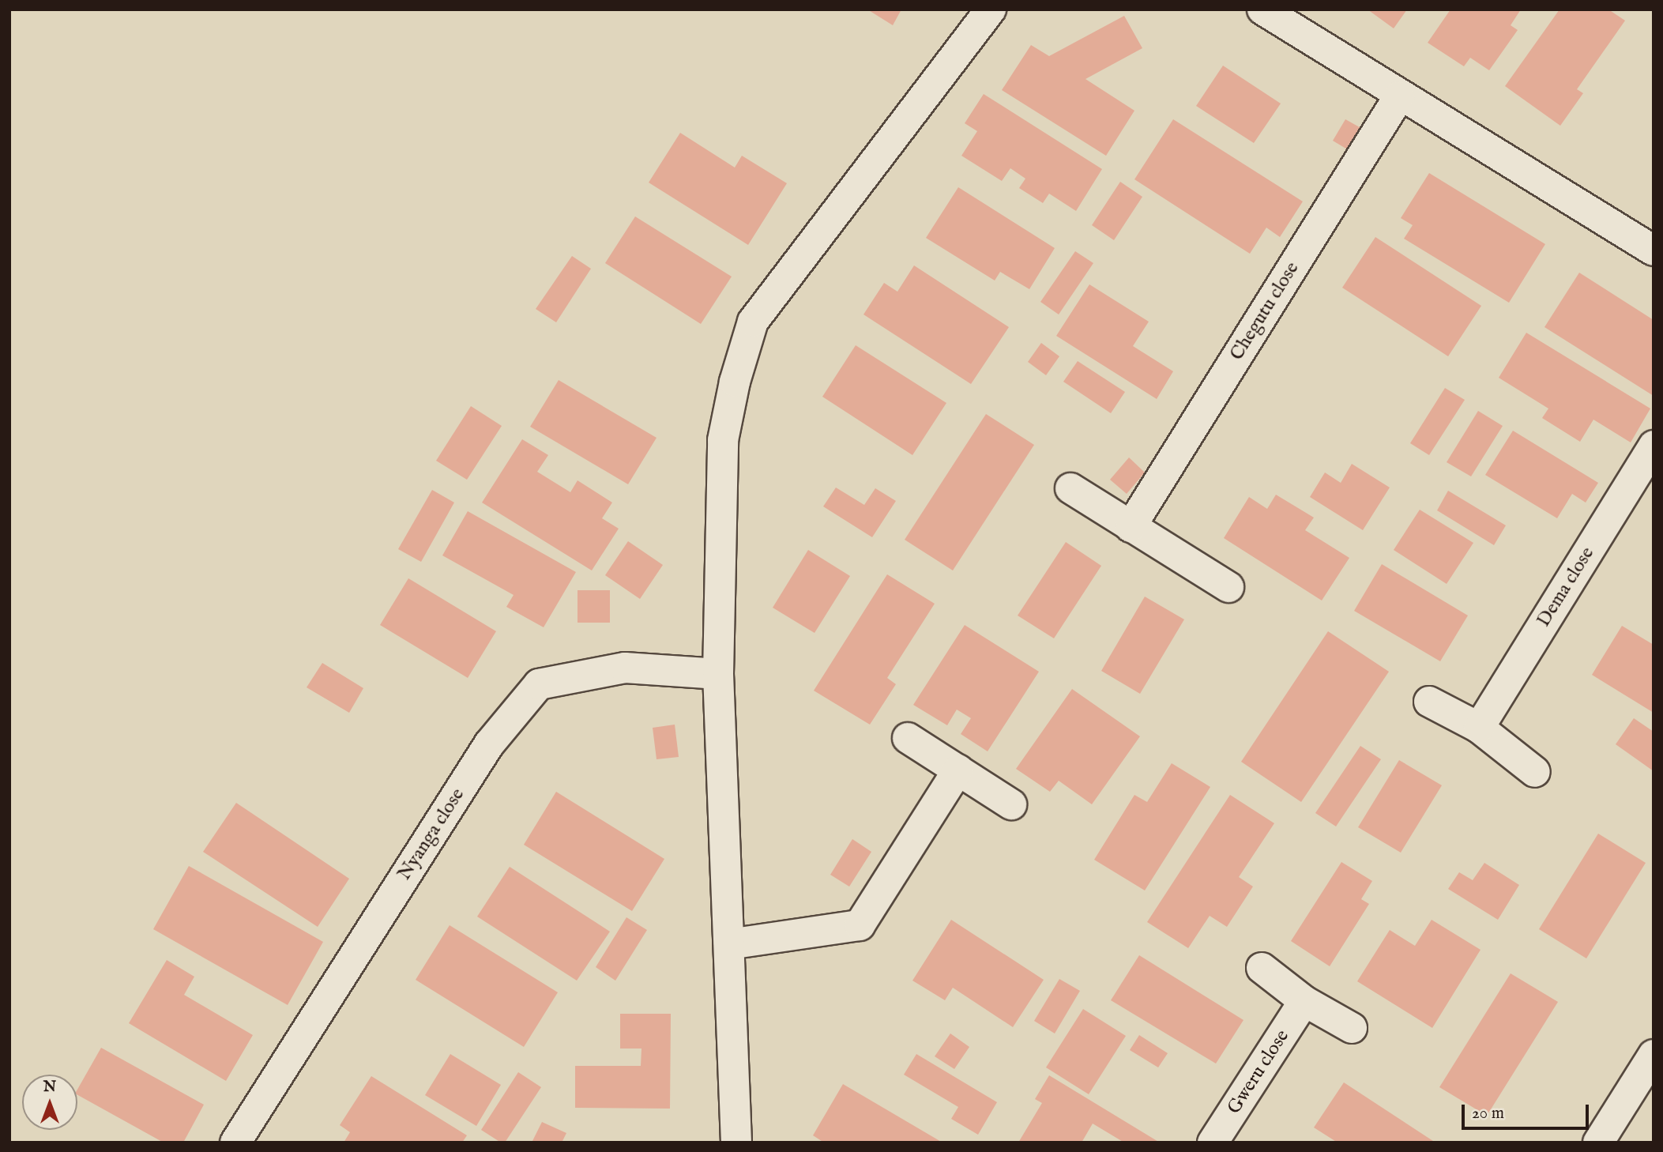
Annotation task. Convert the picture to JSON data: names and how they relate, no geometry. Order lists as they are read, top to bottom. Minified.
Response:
{"streets":{"street":["Chegutu close","Dema close","Nyanga close","Gweru close"]},"scale_bar":"20 m","north":"top"}
